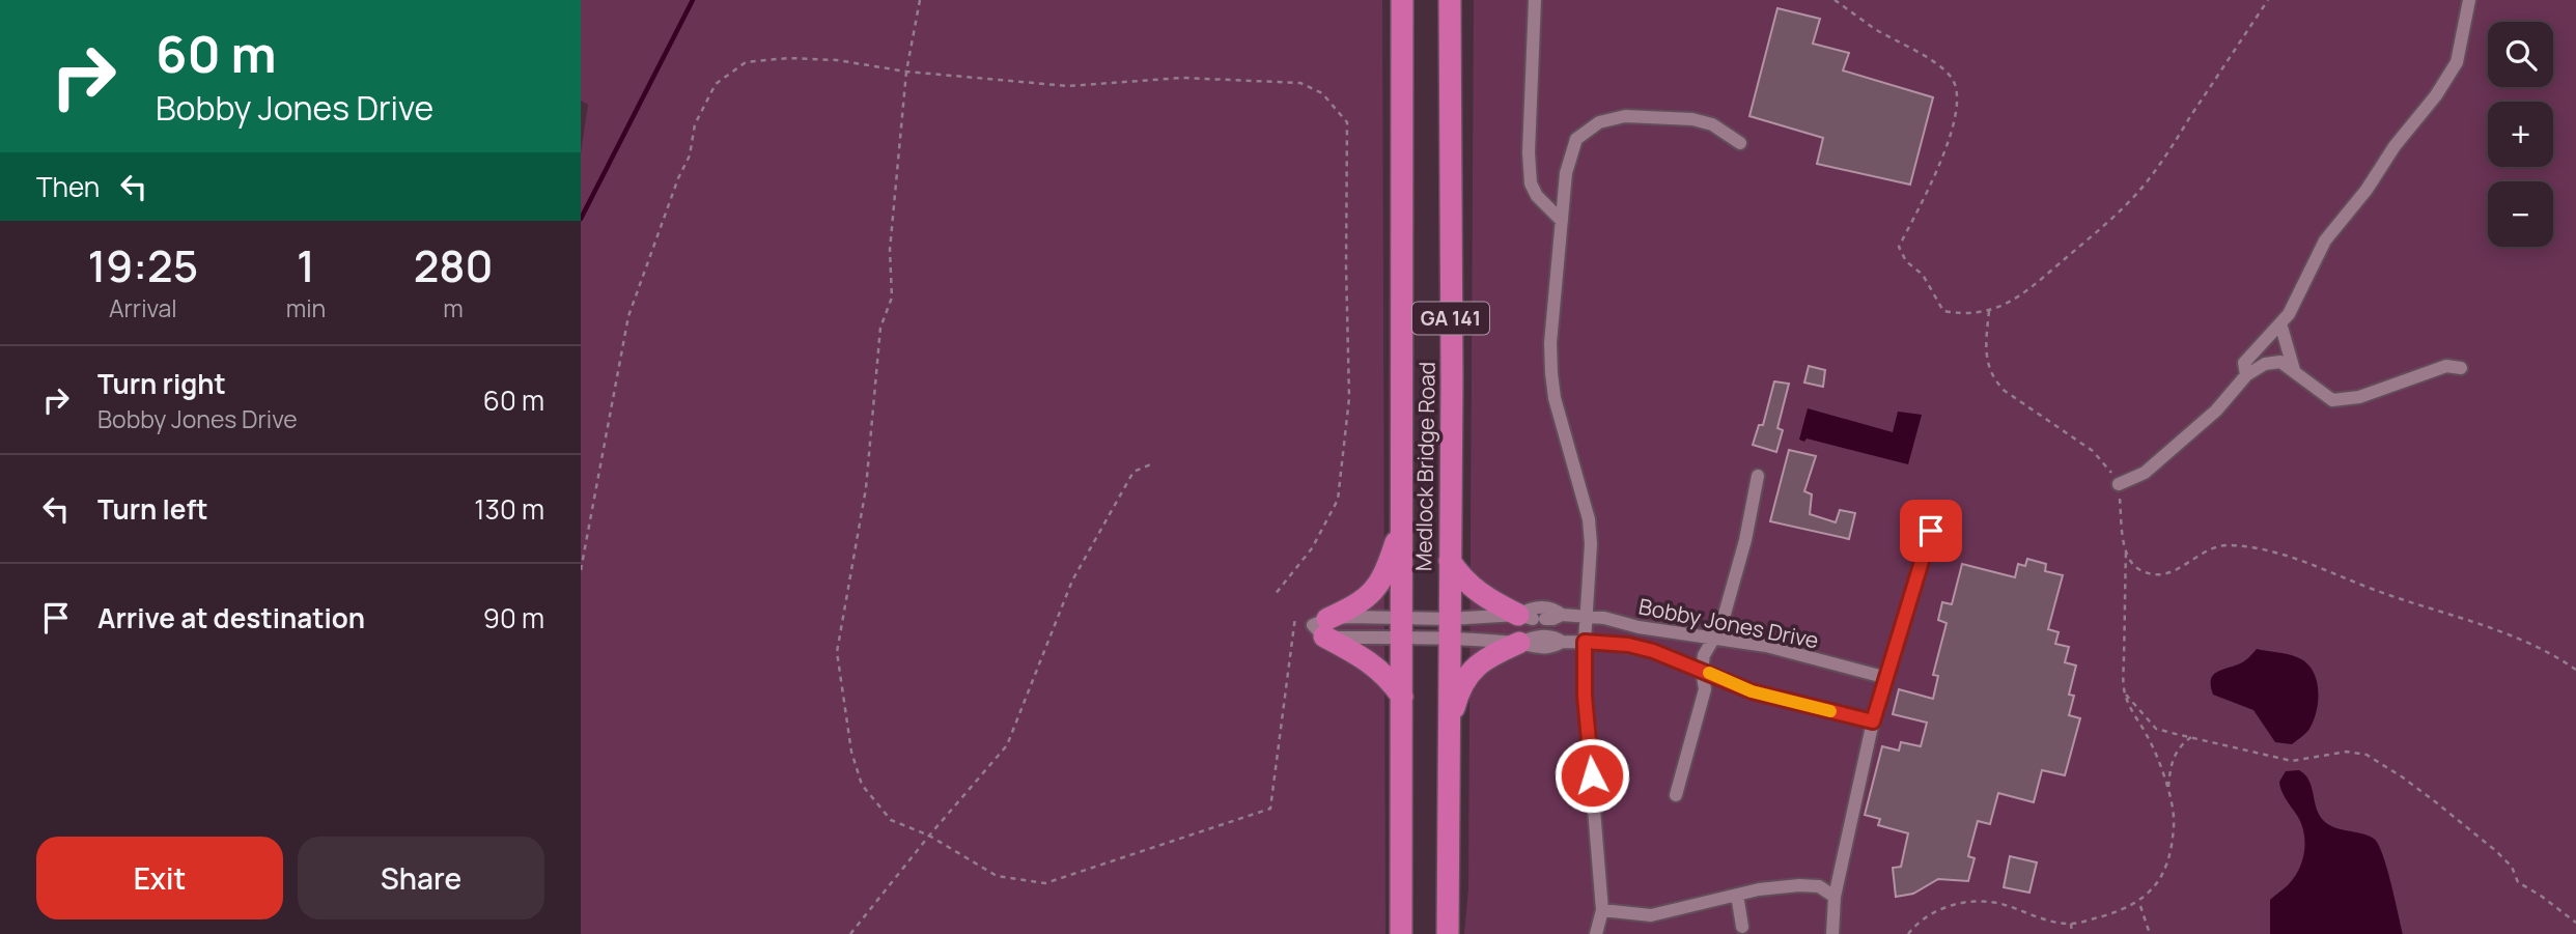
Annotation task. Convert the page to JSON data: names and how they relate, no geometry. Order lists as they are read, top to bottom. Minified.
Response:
{"streets":{"highway":["GA 141","Medlock Bridge Road"],"lane":["Bobby Jones Drive"]},"crossings":[["Medlock Bridge Road","Bobby Jones Drive"]],"page":{"turn":["60 m","Bobby Jones Drive"],"map_buttons":["+","−"],"then":"Then","eta":["19:25","Arrival","1","min","280","m"],"list":[{"name":"Turn right","note":"Bobby Jones Drive","value":"60 m"},{"name":"Turn left","value":"130 m"},{"name":"Arrive at destination","value":"90 m"}],"buttons":["Exit","Share"]}}
